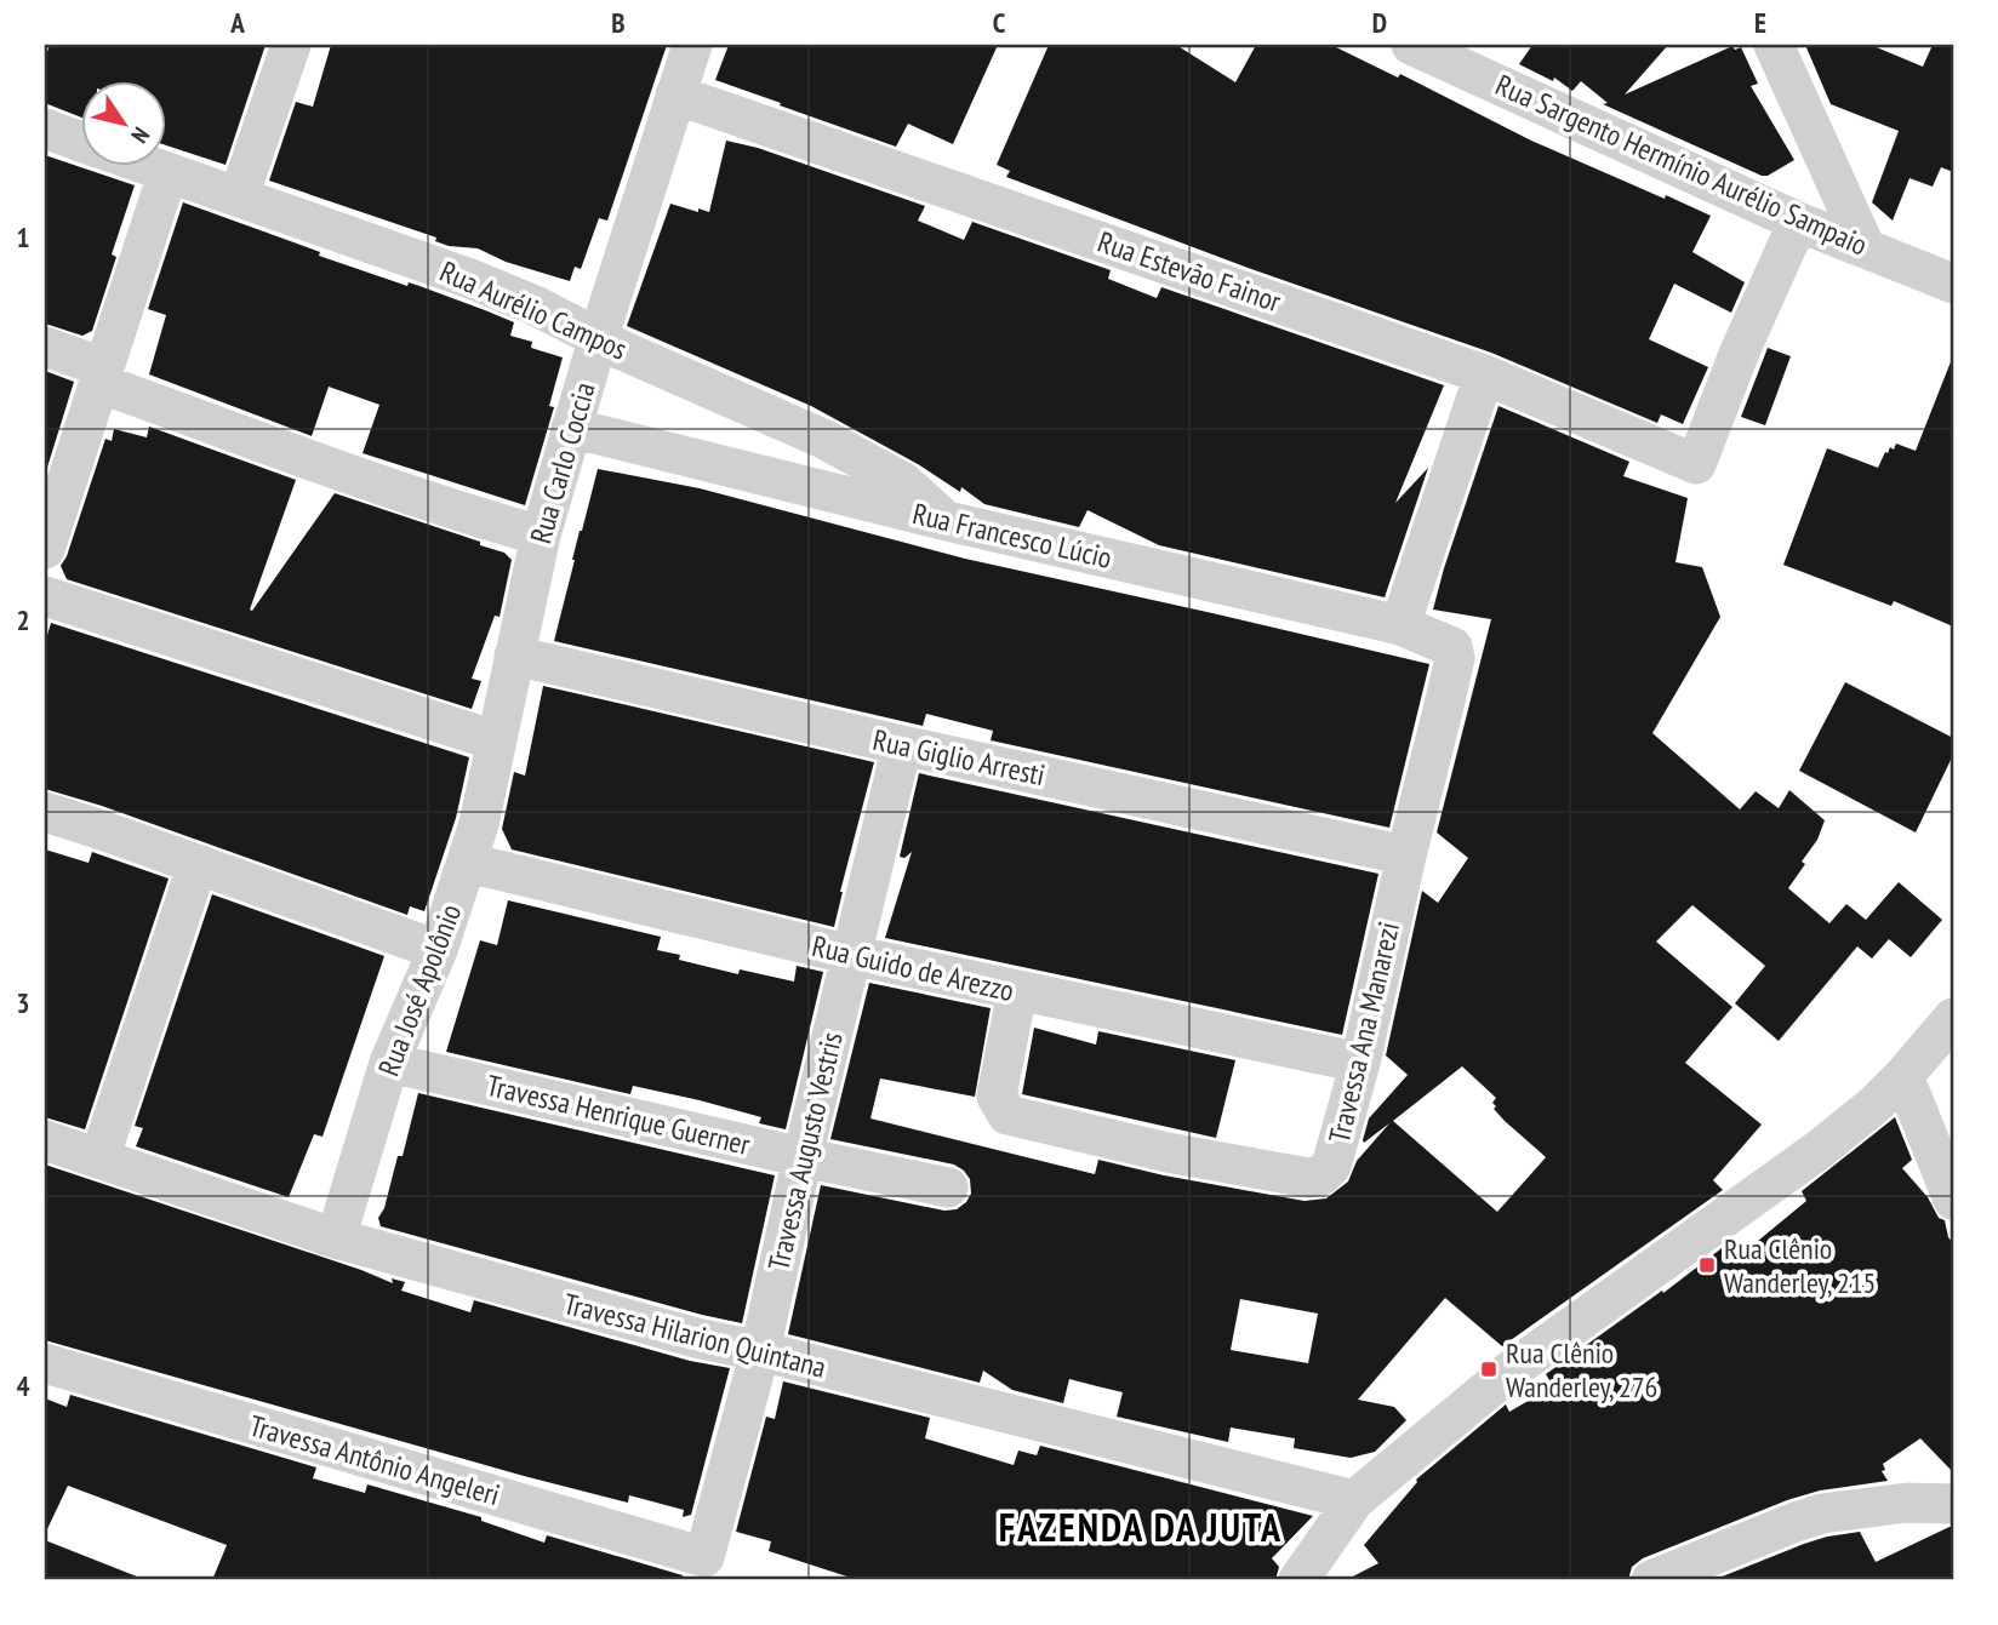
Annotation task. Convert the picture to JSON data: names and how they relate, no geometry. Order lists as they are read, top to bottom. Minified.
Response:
{"streets":{"street":["Rua Sargento Hermínio Aurélio Sampaio","Rua Estevão Fainor","Rua Aurélio Campos","Rua Carlo Coccia","Rua Francesco Lúcio","Rua Giglio Arresti","Rua Guido de Arezzo","Rua José Apolônio","Travessa Ana Manarezi","Travessa Henrique Guerner","Travessa Augusto Vestris","Travessa Hilarion Quintana","Travessa Antônio Angeleri"]},"crossings":[["Rua Sargento Hermínio Aurélio Sampaio","Rua Estevão Fainor"],["Rua Estevão Fainor","Rua Carlo Coccia"],["Rua Aurélio Campos","Rua Carlo Coccia"],["Rua Aurélio Campos","Rua Francesco Lúcio"],["Rua Carlo Coccia","Rua Francesco Lúcio"],["Rua Carlo Coccia","Rua Giglio Arresti"],["Rua Carlo Coccia","Rua José Apolônio"],["Rua Francesco Lúcio","Travessa Ana Manarezi"],["Rua Giglio Arresti","Travessa Ana Manarezi"],["Rua Giglio Arresti","Travessa Augusto Vestris"],["Rua Guido de Arezzo","Rua José Apolônio"],["Rua Guido de Arezzo","Travessa Ana Manarezi"],["Rua Guido de Arezzo","Travessa Augusto Vestris"],["Rua José Apolônio","Travessa Henrique Guerner"],["Rua José Apolônio","Travessa Hilarion Quintana"],["Travessa Henrique Guerner","Travessa Augusto Vestris"],["Travessa Augusto Vestris","Travessa Hilarion Quintana"],["Travessa Augusto Vestris","Travessa Antônio Angeleri"]],"districts":["FAZENDA DA JUTA"],"places":{"transit":["Rua Clênio Wanderley, 215","Rua Clênio Wanderley, 276"]},"north":"bottom right","grid":{"columns":["A","B","C","D","E"],"rows":["1","2","3","4"]}}
